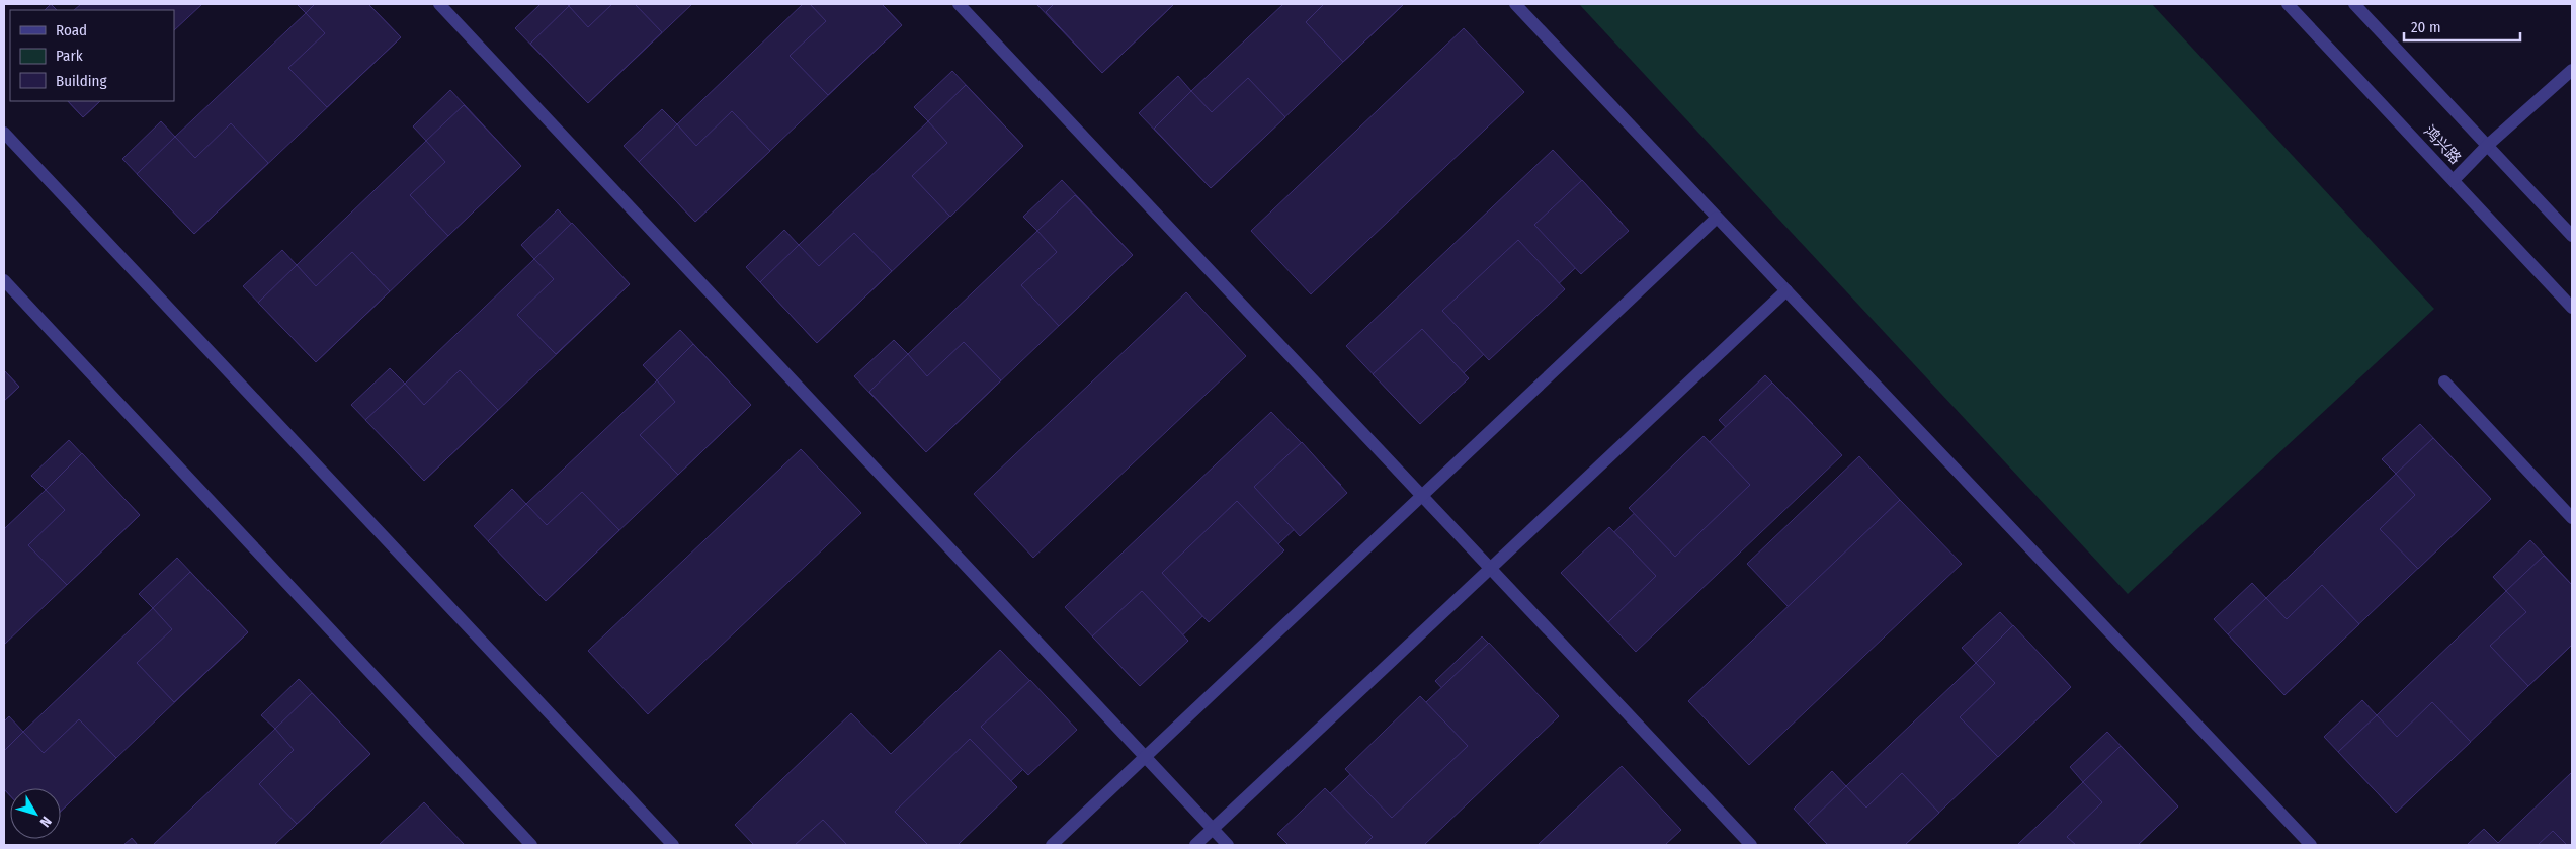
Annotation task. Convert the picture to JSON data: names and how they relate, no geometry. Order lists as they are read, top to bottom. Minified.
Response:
{"streets":{"street":["鸿兴路"]},"legend":["Road","Park","Building"],"scale_bar":"20 m","north":"bottom right"}
